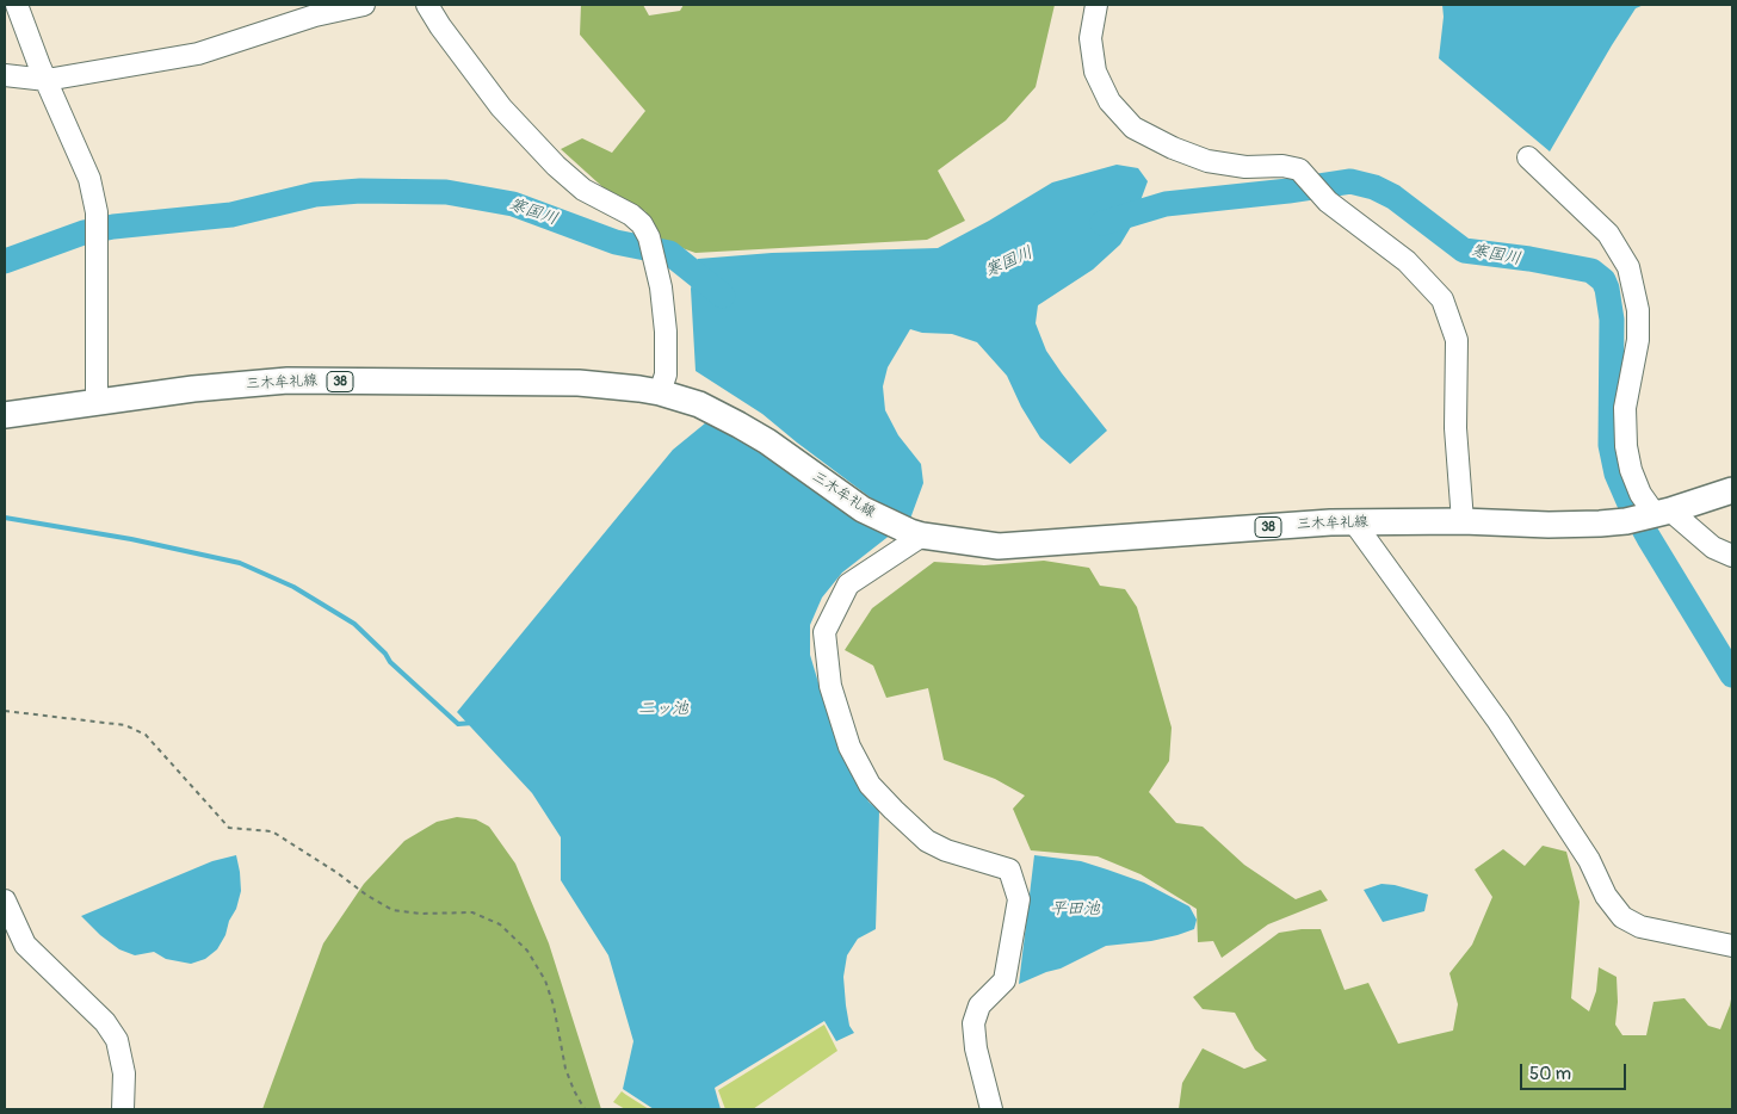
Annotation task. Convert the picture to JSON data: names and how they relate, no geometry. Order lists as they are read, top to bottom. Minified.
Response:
{"streets":{"main road":["38","三木牟礼線"]},"water":["寒国川","二ッ池","平田池"],"scale_bar":"50 m"}
